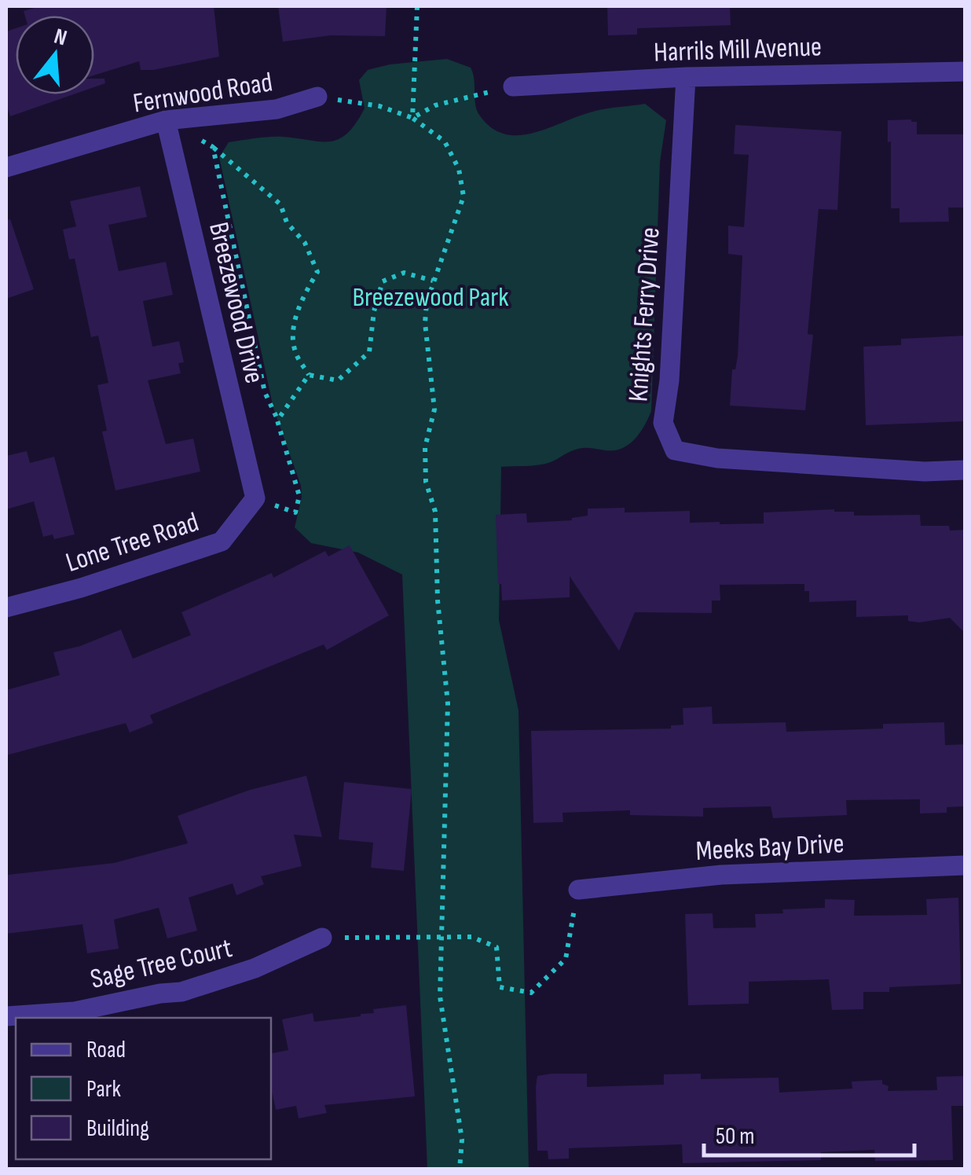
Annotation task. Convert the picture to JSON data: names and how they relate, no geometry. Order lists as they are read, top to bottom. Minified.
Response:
{"streets":{"street":["Harrils Mill Avenue","Fernwood Road","Breezewood Drive","Knights Ferry Drive","Lone Tree Road","Meeks Bay Drive","Sage Tree Court"]},"crossings":[["Harrils Mill Avenue","Knights Ferry Drive"],["Fernwood Road","Breezewood Drive"],["Breezewood Drive","Lone Tree Road"]],"parks":["Breezewood Park"],"legend":["Road","Park","Building"],"scale_bar":"50 m","north":"top"}
